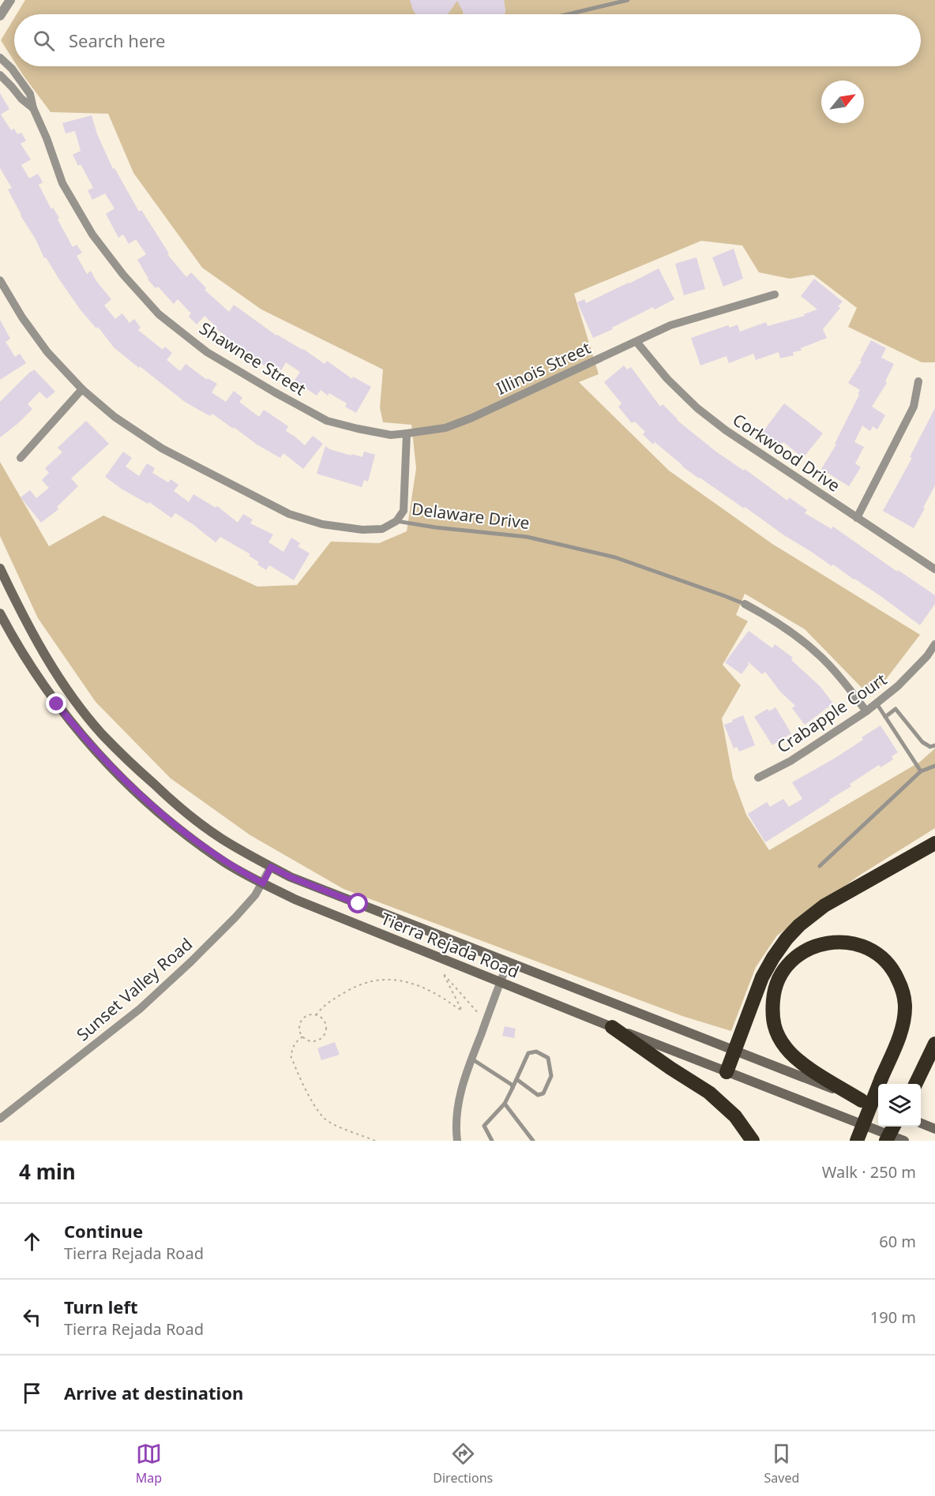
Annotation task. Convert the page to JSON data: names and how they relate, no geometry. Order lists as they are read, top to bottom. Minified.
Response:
{"streets":{"main road":["Tierra Rejada Road"],"street":["Shawnee Street","Illinois Street","Corkwood Drive","Delaware Drive","Crabapple Court","Sunset Valley Road"]},"crossings":[["Shawnee Street","Illinois Street"],["Illinois Street","Corkwood Drive"],["Delaware Drive","Crabapple Court"],["Tierra Rejada Road","Sunset Valley Road"]],"north":"top right","page":{"search":"Search here","heading":["4 min","Walk · 250 m"],"list":[["Continue","Tierra Rejada Road","60 m"],["Turn left","Tierra Rejada Road","190 m"],"Arrive at destination"],"nav":["Map","Directions","Saved"]}}
